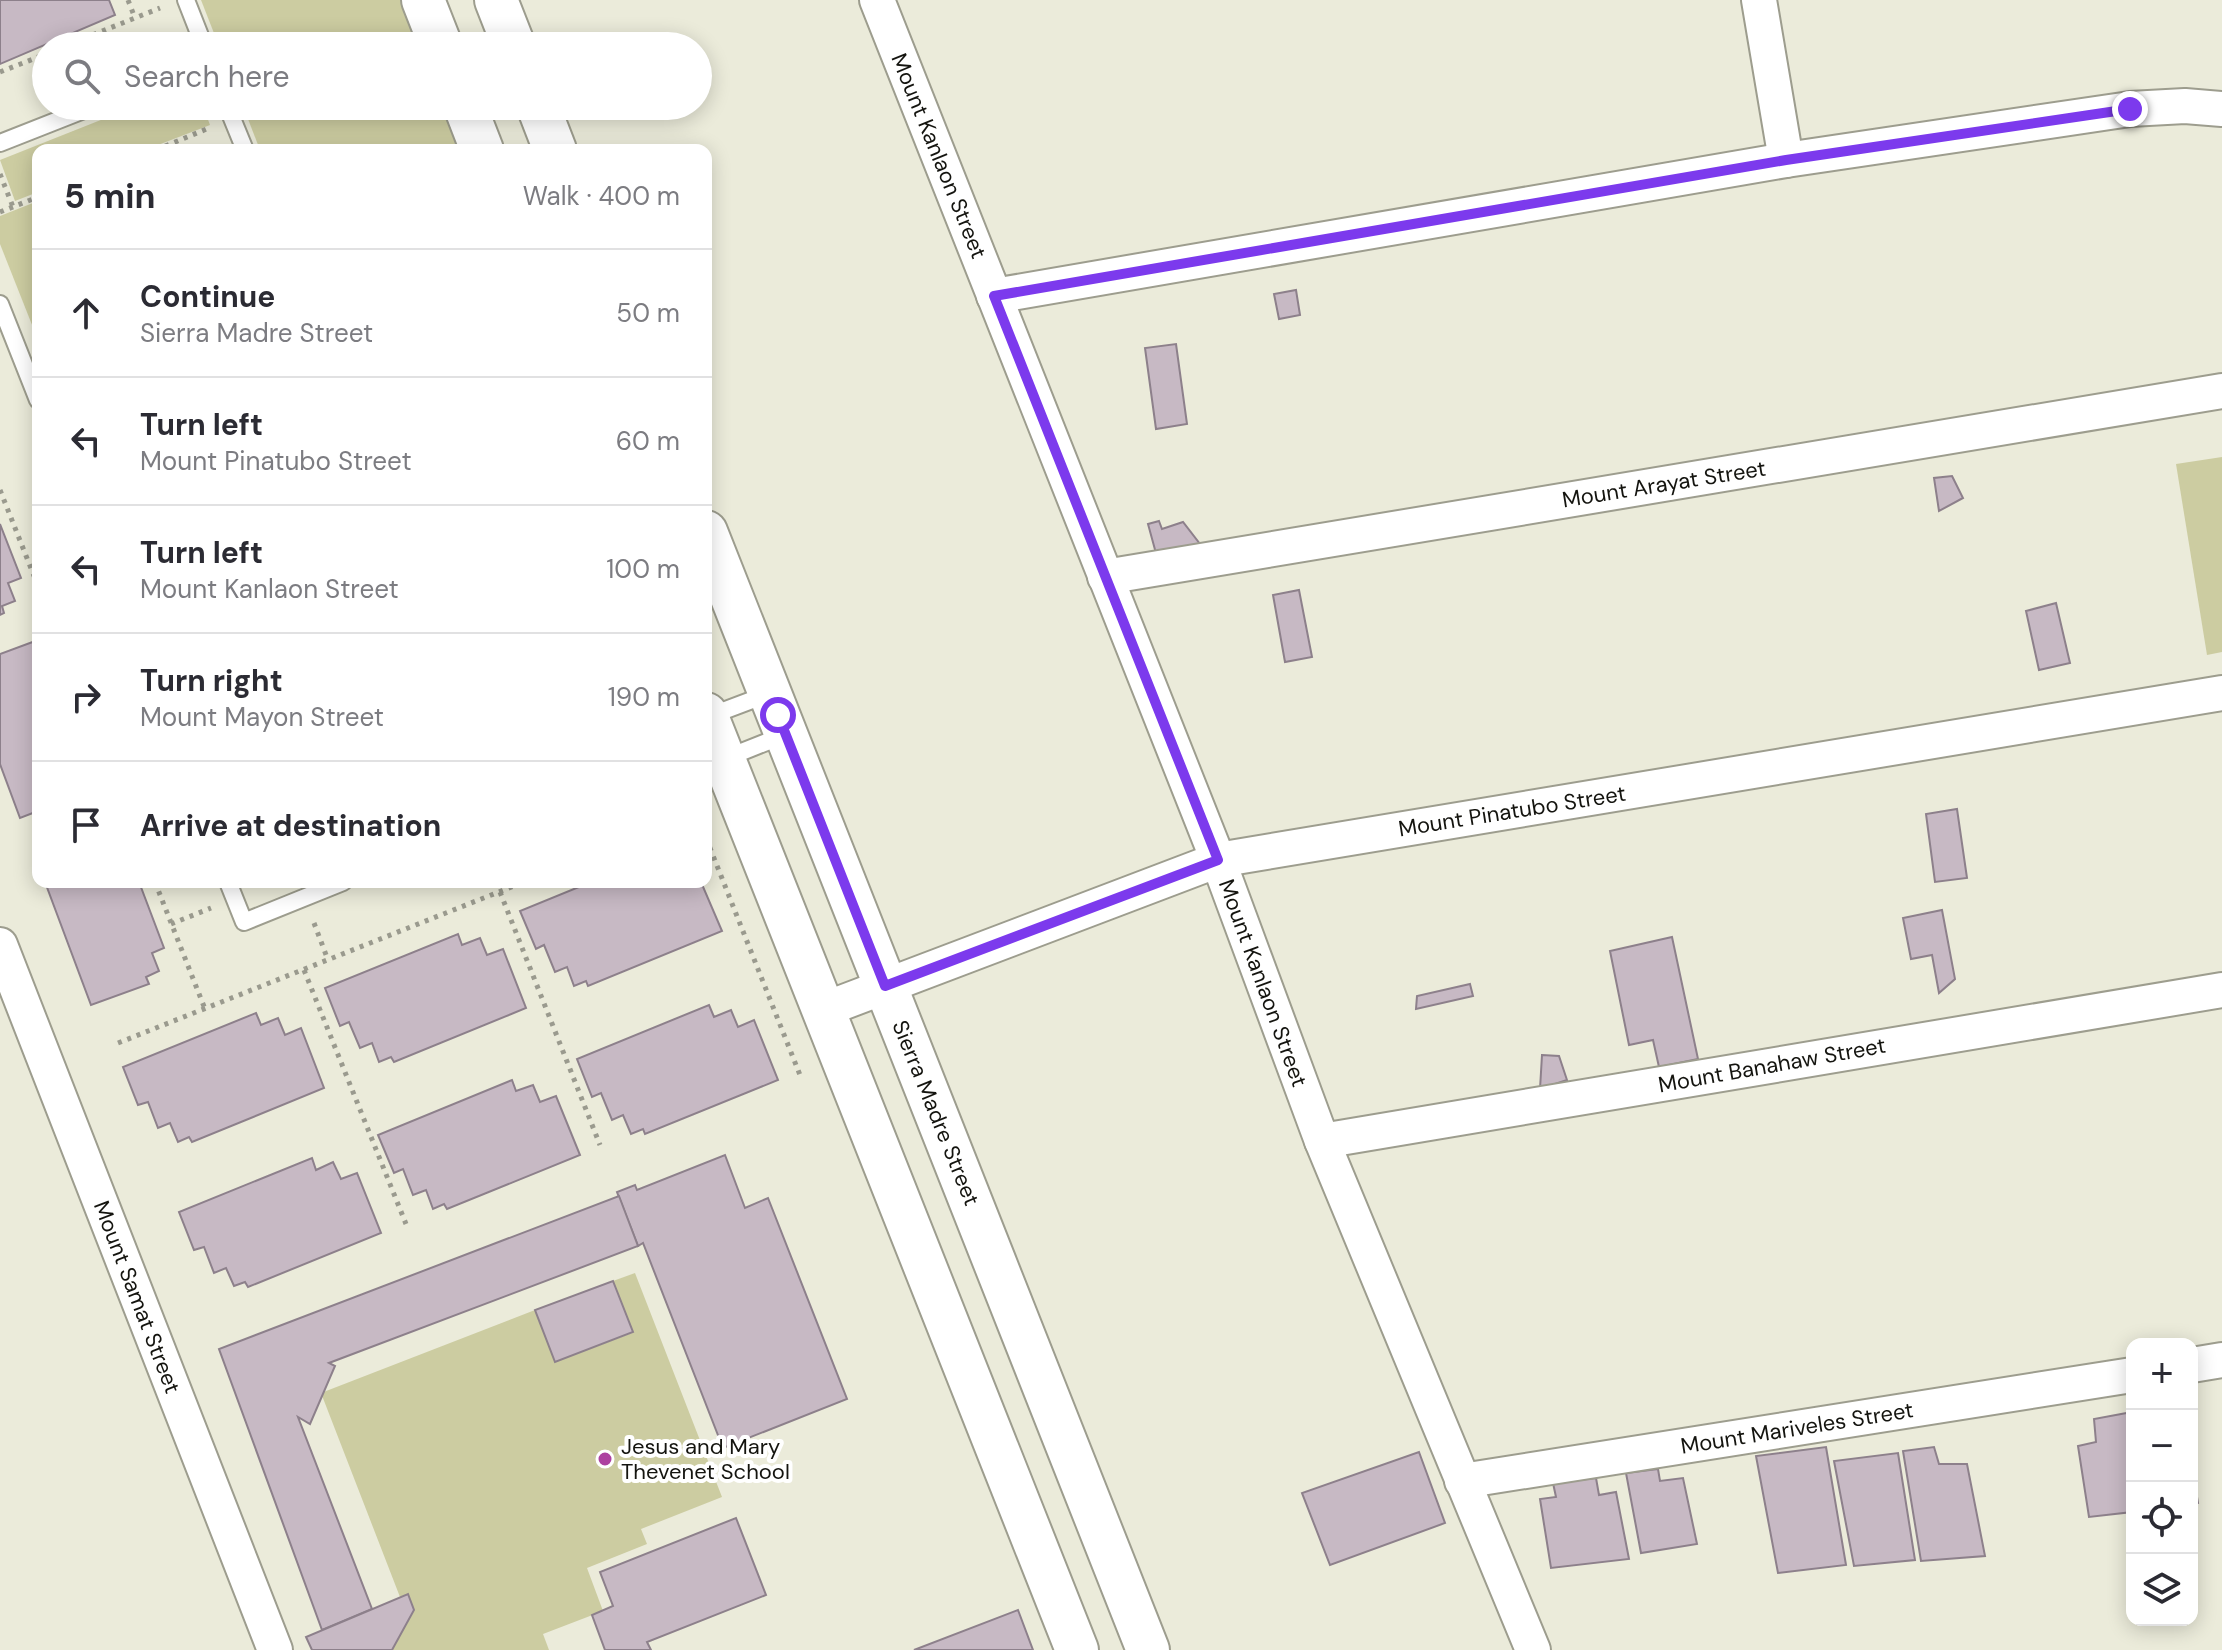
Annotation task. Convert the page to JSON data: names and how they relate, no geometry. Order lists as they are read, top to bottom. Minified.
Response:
{"streets":{"street":["Mount Kanlaon Street","Mount Arayat Street","Mount Pinatubo Street","Mount Banahaw Street","Sierra Madre Street","Mount Samat Street","Mount Mariveles Street"]},"crossings":[["Mount Kanlaon Street","Mount Arayat Street"],["Mount Kanlaon Street","Mount Pinatubo Street"],["Mount Kanlaon Street","Mount Banahaw Street"],["Mount Kanlaon Street","Mount Mariveles Street"],["Mount Pinatubo Street","Sierra Madre Street"]],"places":["Jesus and Mary Thevenet School"],"page":{"search":"Search here","heading":["5 min","Walk · 400 m"],"list":[["Continue","Sierra Madre Street","50 m"],["Turn left","Mount Pinatubo Street","60 m"],["Turn left","Mount Kanlaon Street","100 m"],["Turn right","Mount Mayon Street","190 m"],"Arrive at destination"],"map_buttons":["+","−"]}}
